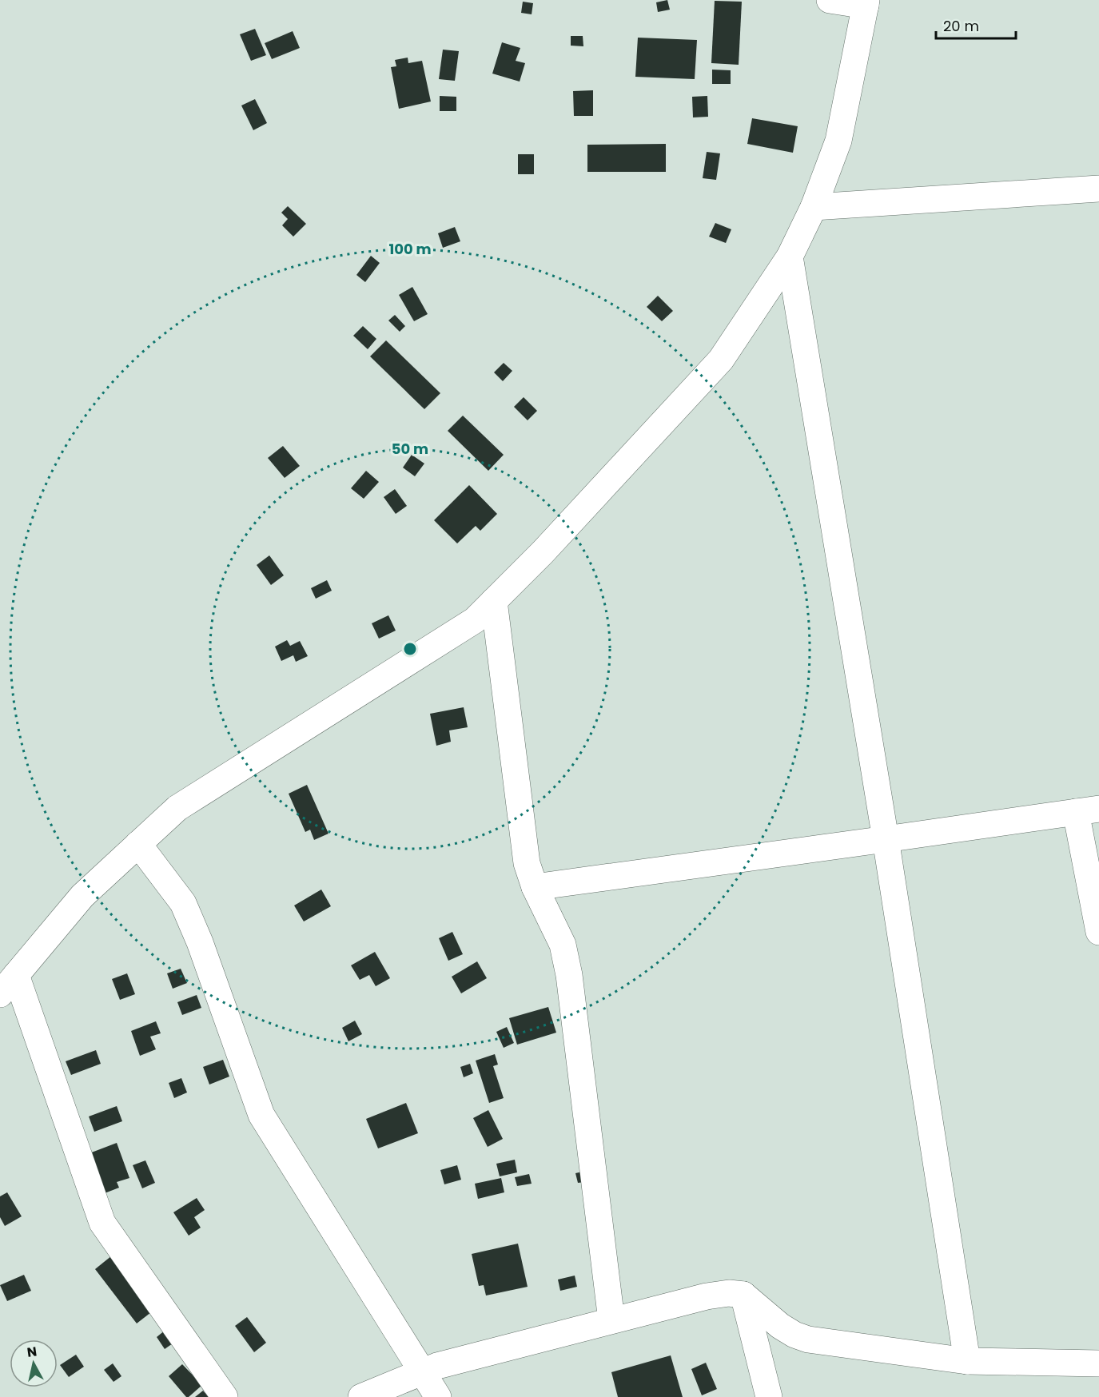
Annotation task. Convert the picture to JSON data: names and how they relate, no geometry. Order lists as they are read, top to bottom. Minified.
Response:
{"scale_bar":"20 m","north":"top","rings":["100 m","50 m"]}
